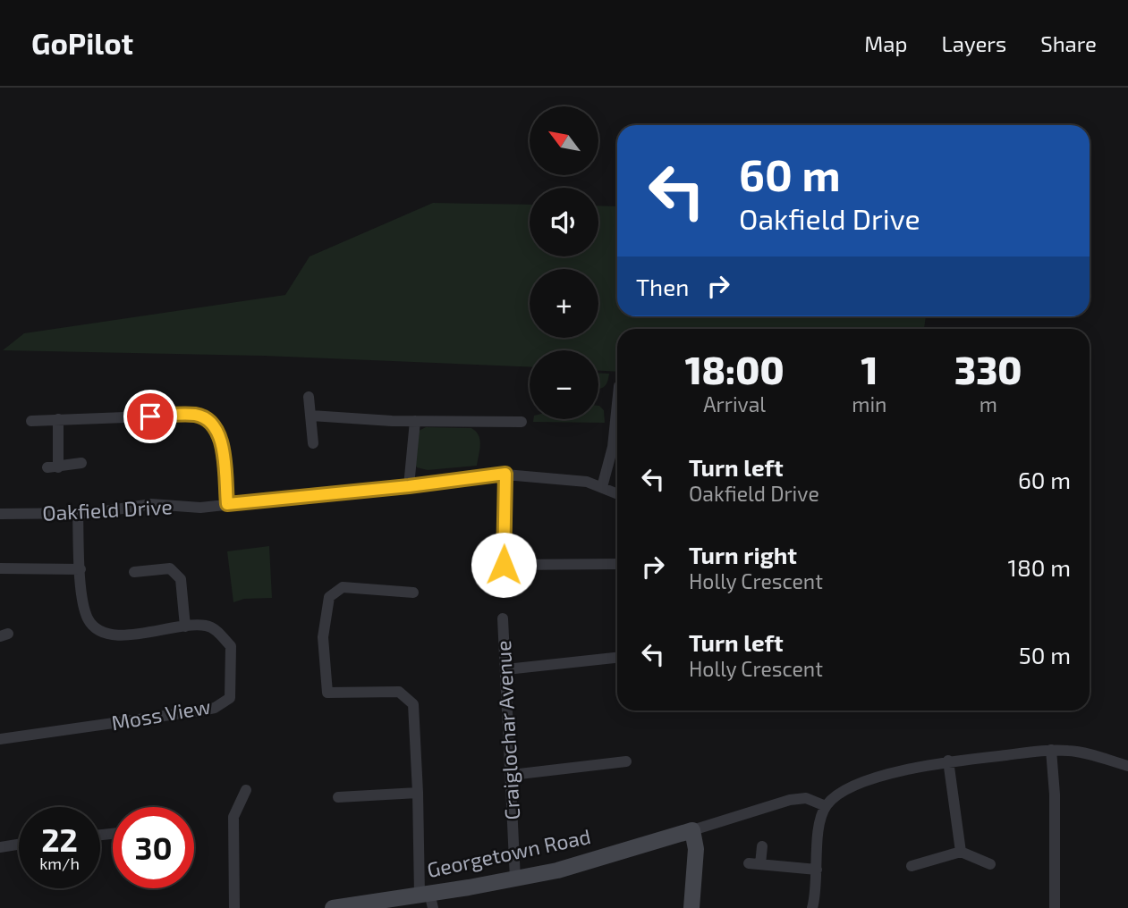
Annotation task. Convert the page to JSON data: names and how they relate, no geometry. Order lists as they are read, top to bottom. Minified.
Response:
{"streets":{"street":["Oakfield Drive","Moss View","Craiglochar Avenue","Georgetown Road"]},"crossings":[["Oakfield Drive","Moss View"],["Craiglochar Avenue","Georgetown Road"]],"north":"top left","page":{"header":"GoPilot","nav":["Map","Layers","Share"],"map_buttons":["+","−"],"turn":["60 m","Oakfield Drive"],"then":"Then","eta":["18:00","Arrival","1","min","330","m"],"list":[{"name":"Turn left","note":"Oakfield Drive","value":"60 m"},{"name":"Turn right","note":"Holly Crescent","value":"180 m"},{"name":"Turn left","note":"Holly Crescent","value":"50 m"}],"speed":"22 km/h","limit":"30"}}
